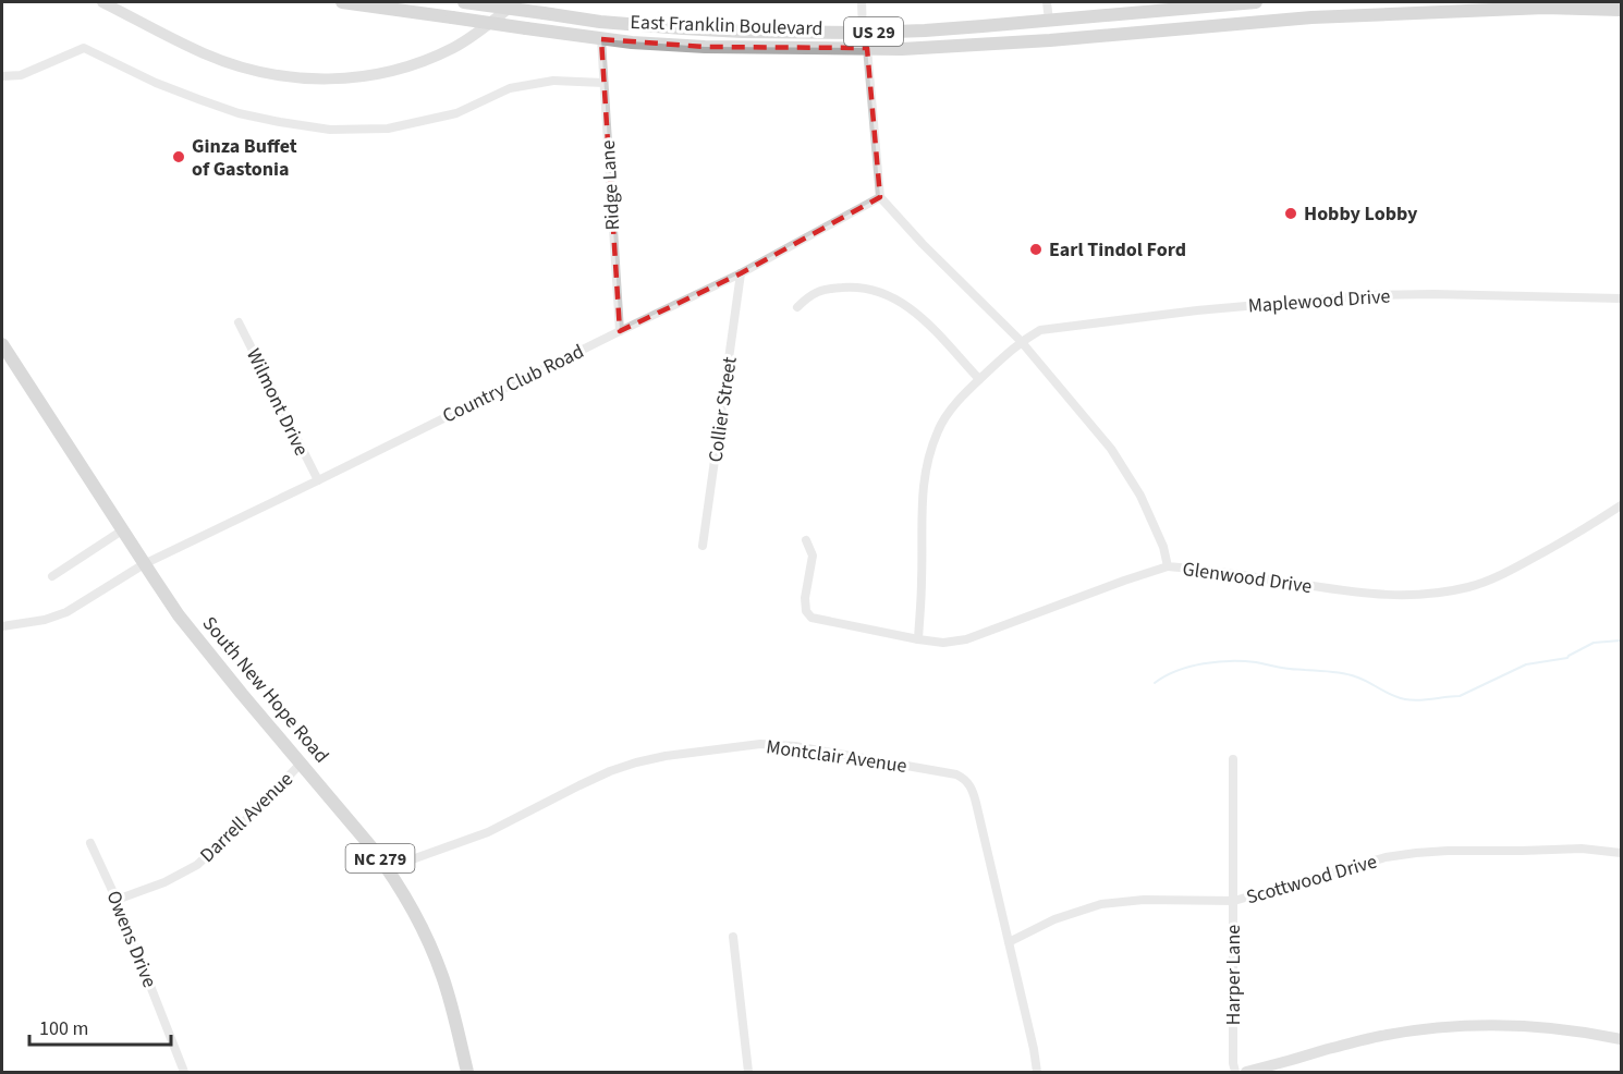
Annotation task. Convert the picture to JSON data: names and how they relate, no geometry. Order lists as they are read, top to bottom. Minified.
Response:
{"streets":{"main road":["East Franklin Boulevard","US 29","South New Hope Road","NC 279"],"street":["Ridge Lane","Maplewood Drive","Country Club Road","Wilmont Drive","Collier Street","Glenwood Drive","Montclair Avenue","Darrell Avenue","Scottwood Drive","Owens Drive","Harper Lane"]},"crossings":[["East Franklin Boulevard","Ridge Lane"],["Ridge Lane","Country Club Road"],["Maplewood Drive","Glenwood Drive"],["Country Club Road","Wilmont Drive"],["Country Club Road","Collier Street"],["Country Club Road","Glenwood Drive"],["Country Club Road","South New Hope Road"],["South New Hope Road","Montclair Avenue"],["South New Hope Road","Darrell Avenue"],["Montclair Avenue","Scottwood Drive"],["Darrell Avenue","Owens Drive"],["Scottwood Drive","Harper Lane"]],"places":["Ginza Buffet of Gastonia","Hobby Lobby","Earl Tindol Ford"],"scale_bar":"100 m"}
